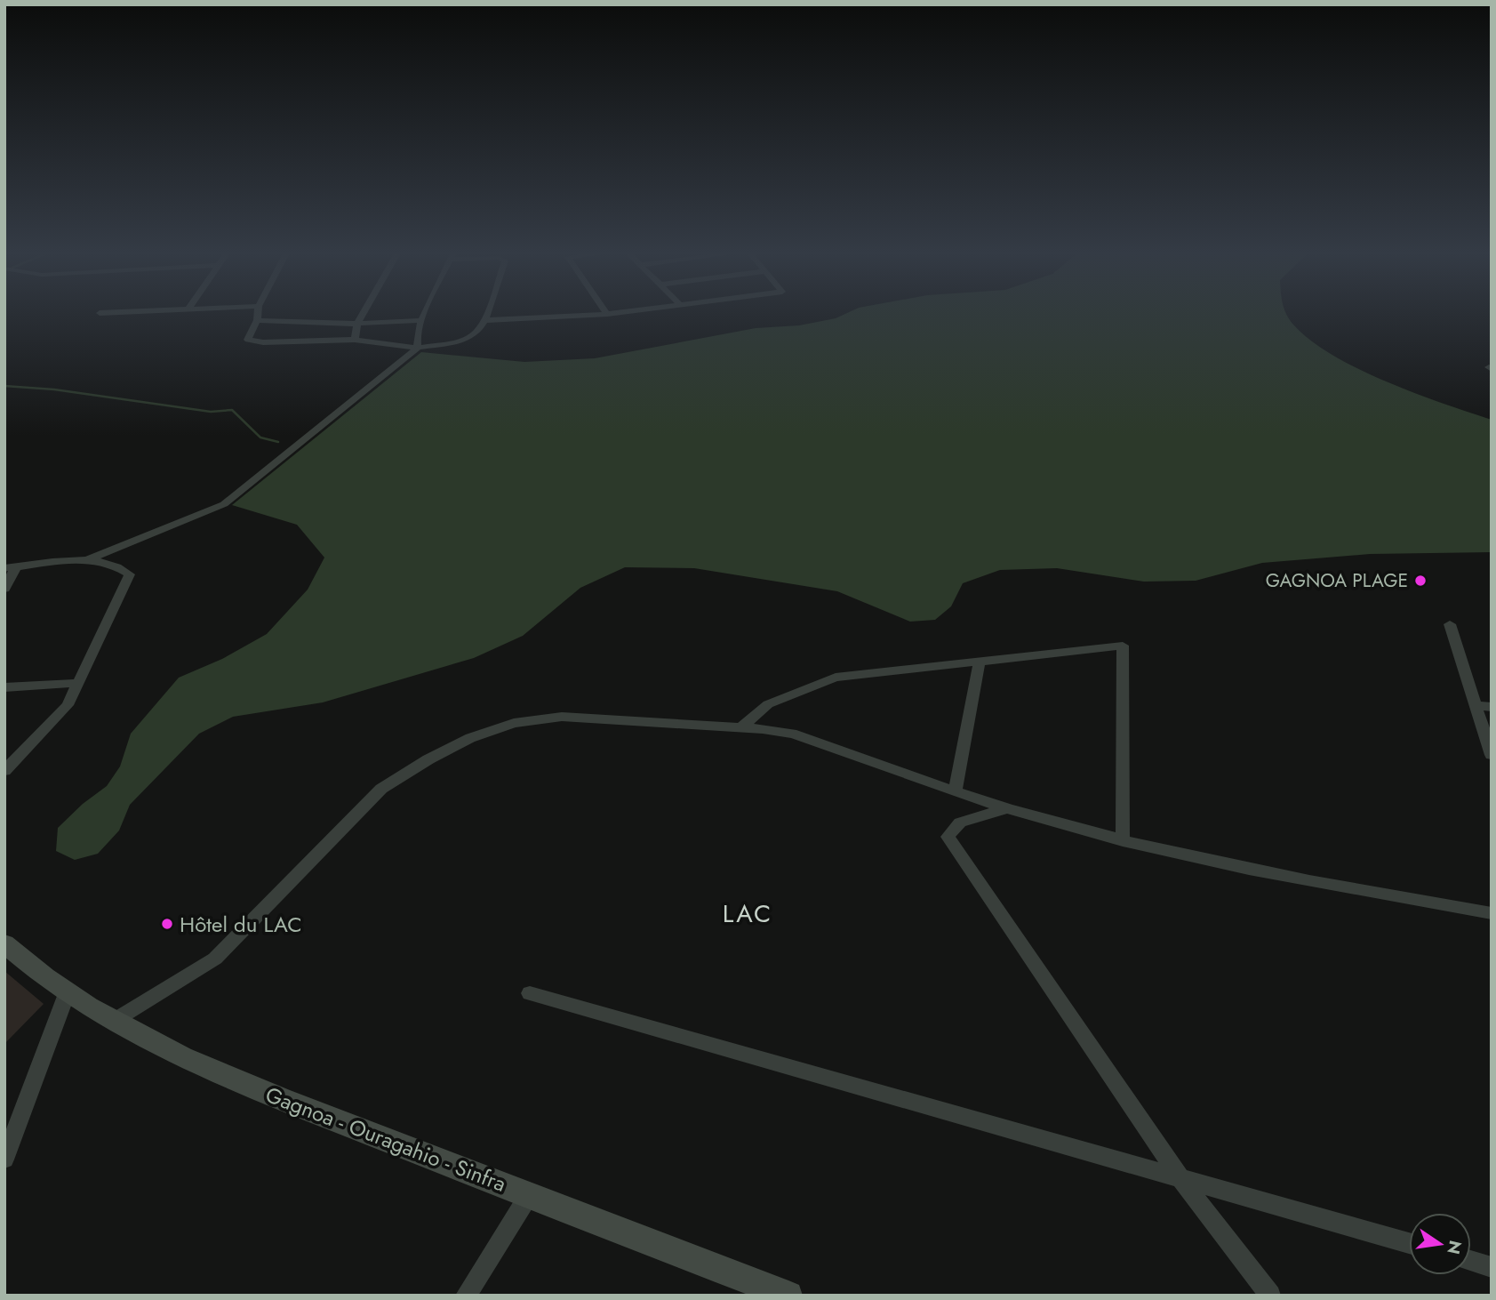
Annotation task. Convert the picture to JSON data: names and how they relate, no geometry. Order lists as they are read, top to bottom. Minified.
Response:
{"streets":{"main road":["Gagnoa - Ouragahio - Sinfra"]},"districts":["LAC"],"places":["GAGNOA PLAGE","Hôtel du LAC"],"north":"right"}
